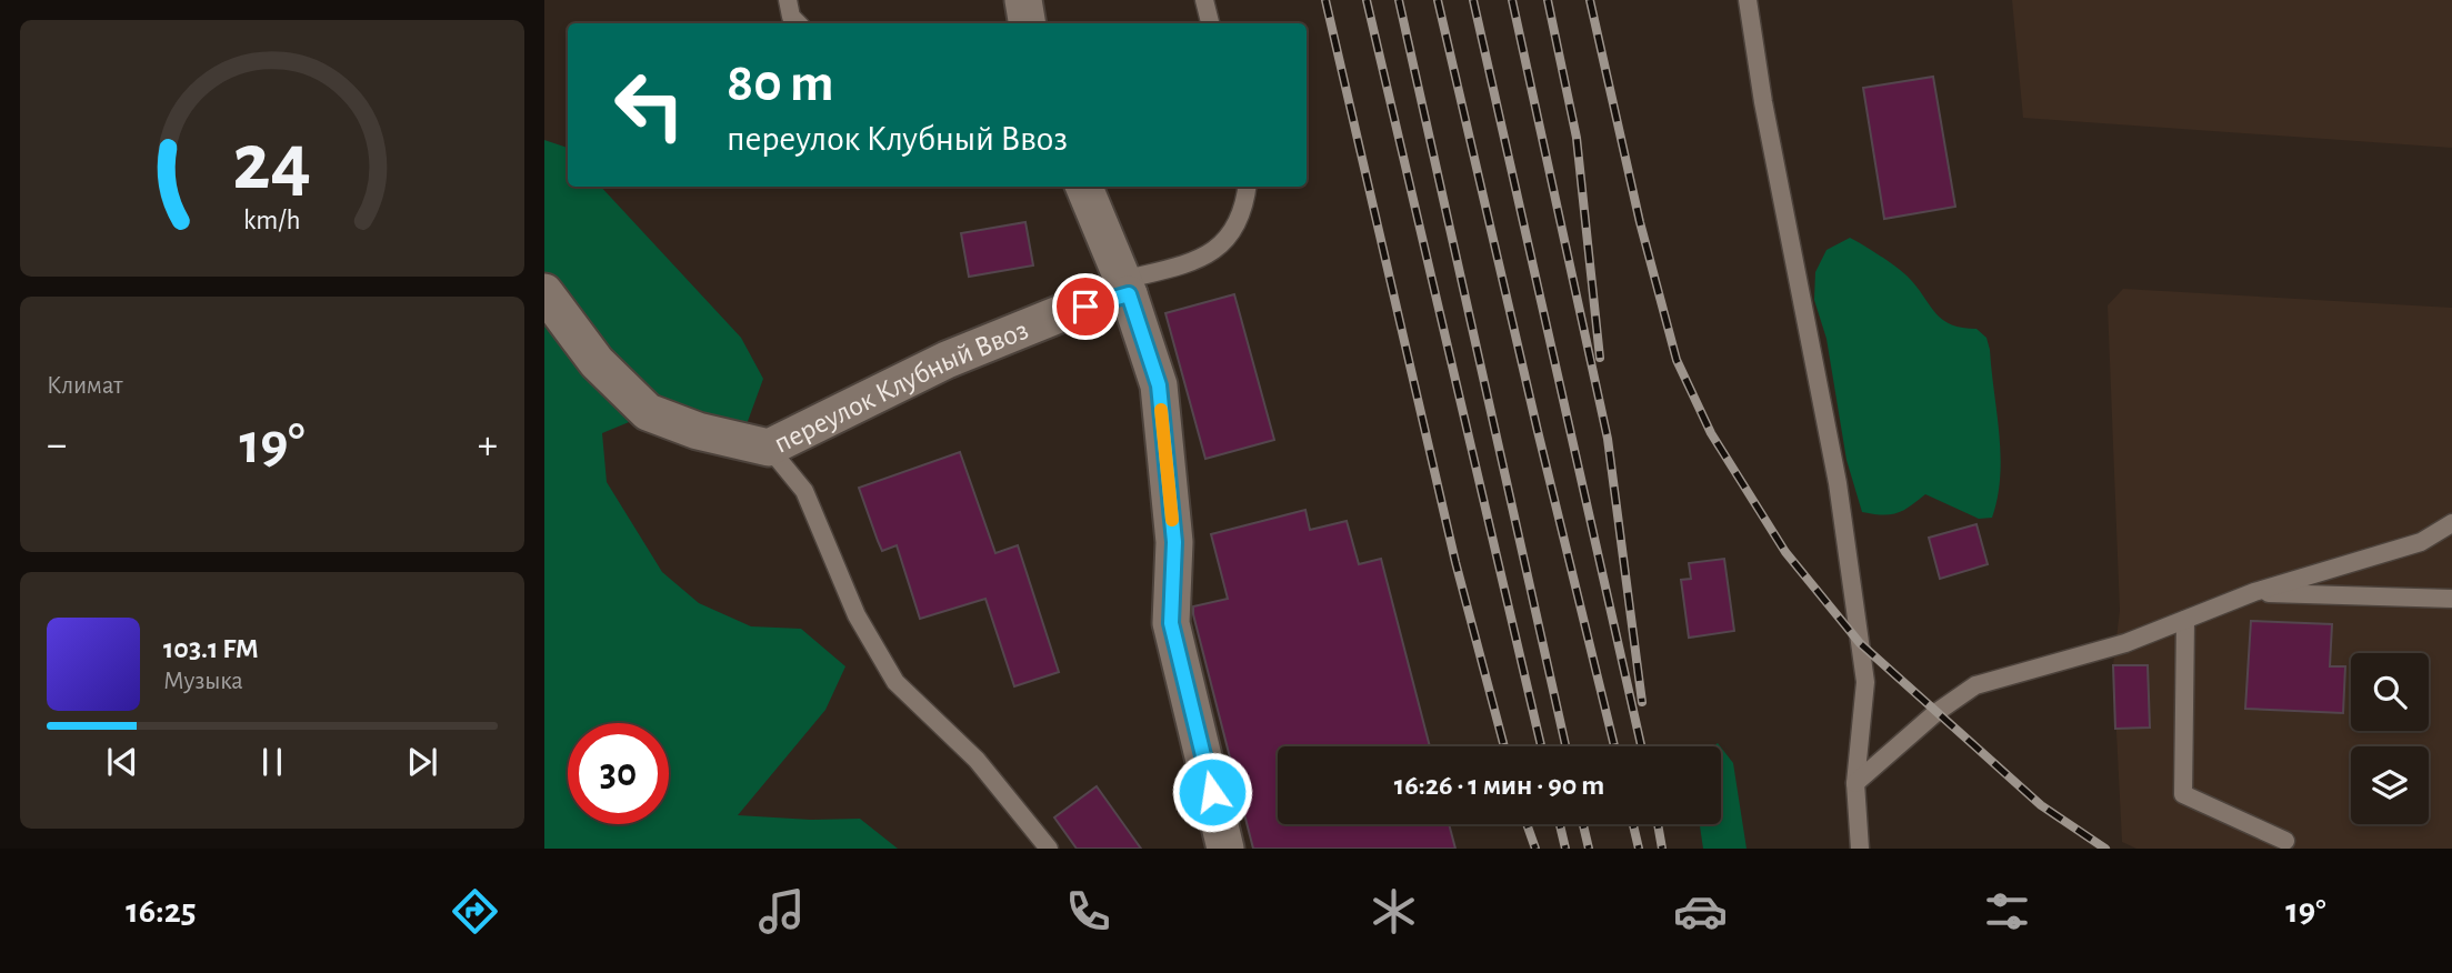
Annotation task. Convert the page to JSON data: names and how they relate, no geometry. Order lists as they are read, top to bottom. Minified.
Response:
{"streets":{"street":["переулок Клубный Ввоз"]},"page":{"turn":["80 m","переулок Клубный Ввоз"],"tile":"Климат","heat":["−","19°","+"],"song":["103.1 FM","Музыка"],"limit":"30","trip":"16:26 · 1 мин · 90 m","tabs":["16:25","19°"],"gauge":["24","km/h"]}}
